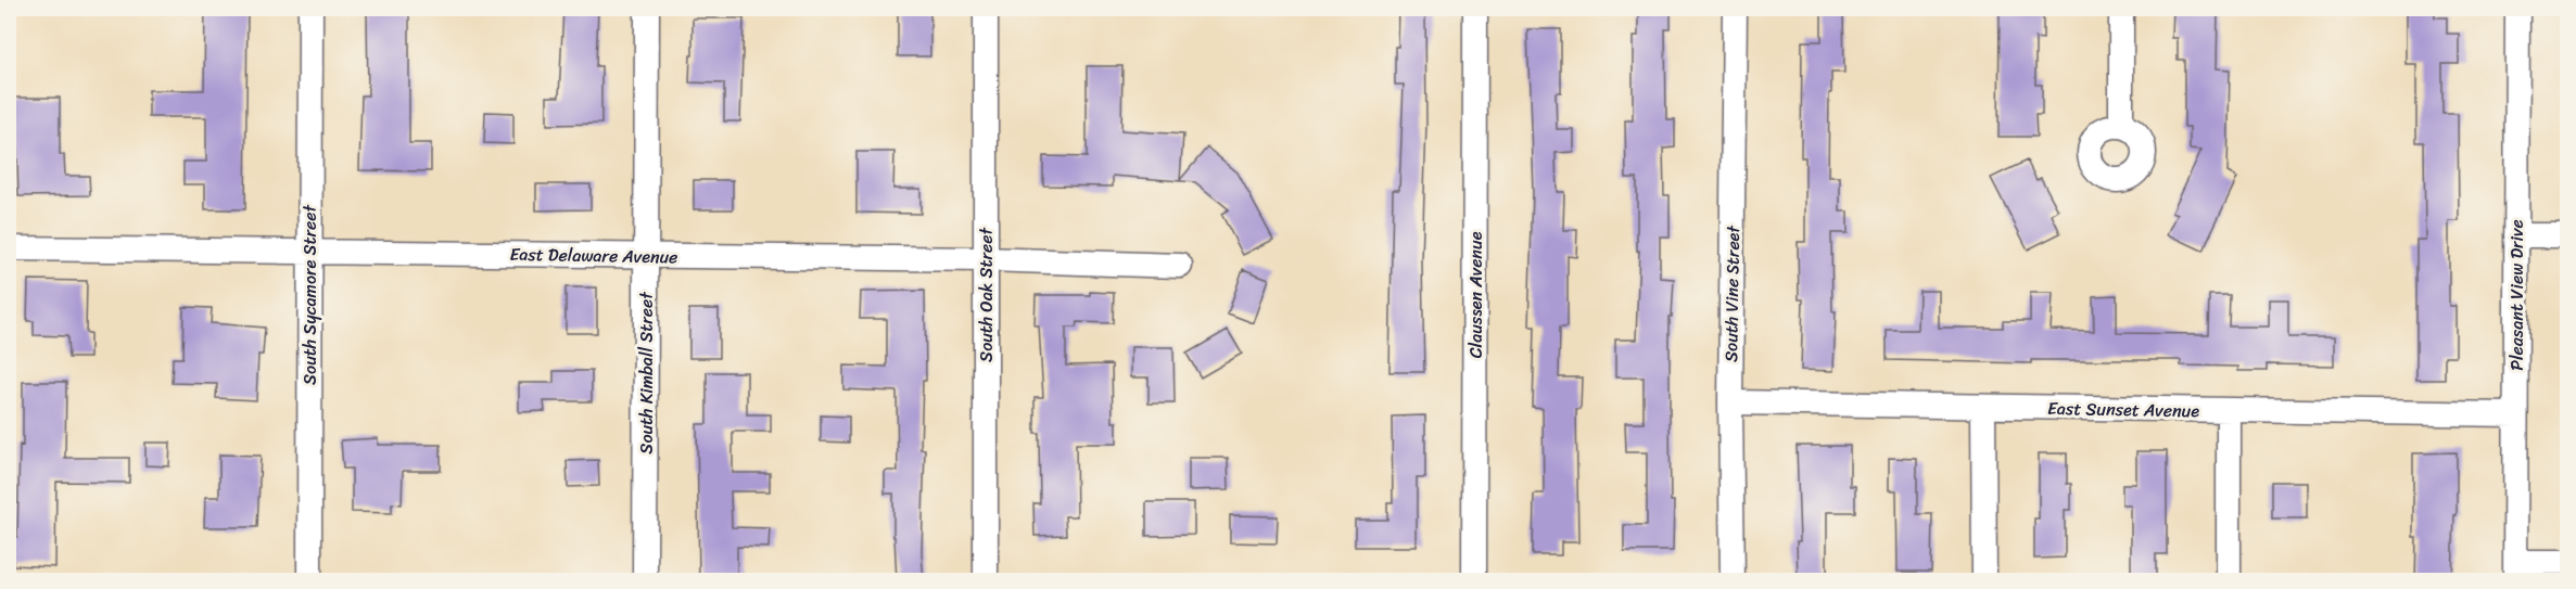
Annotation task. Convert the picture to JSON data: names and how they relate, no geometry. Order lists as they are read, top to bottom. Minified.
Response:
{"streets":{"street":["East Delaware Avenue","South Vine Street","South Sycamore Street","South Oak Street","Claussen Avenue","Pleasant View Drive","South Kimball Street","East Sunset Avenue"]},"crossings":[["East Delaware Avenue","South Sycamore Street"],["East Delaware Avenue","South Oak Street"],["East Delaware Avenue","South Kimball Street"],["South Vine Street","East Sunset Avenue"],["Pleasant View Drive","East Sunset Avenue"]]}
